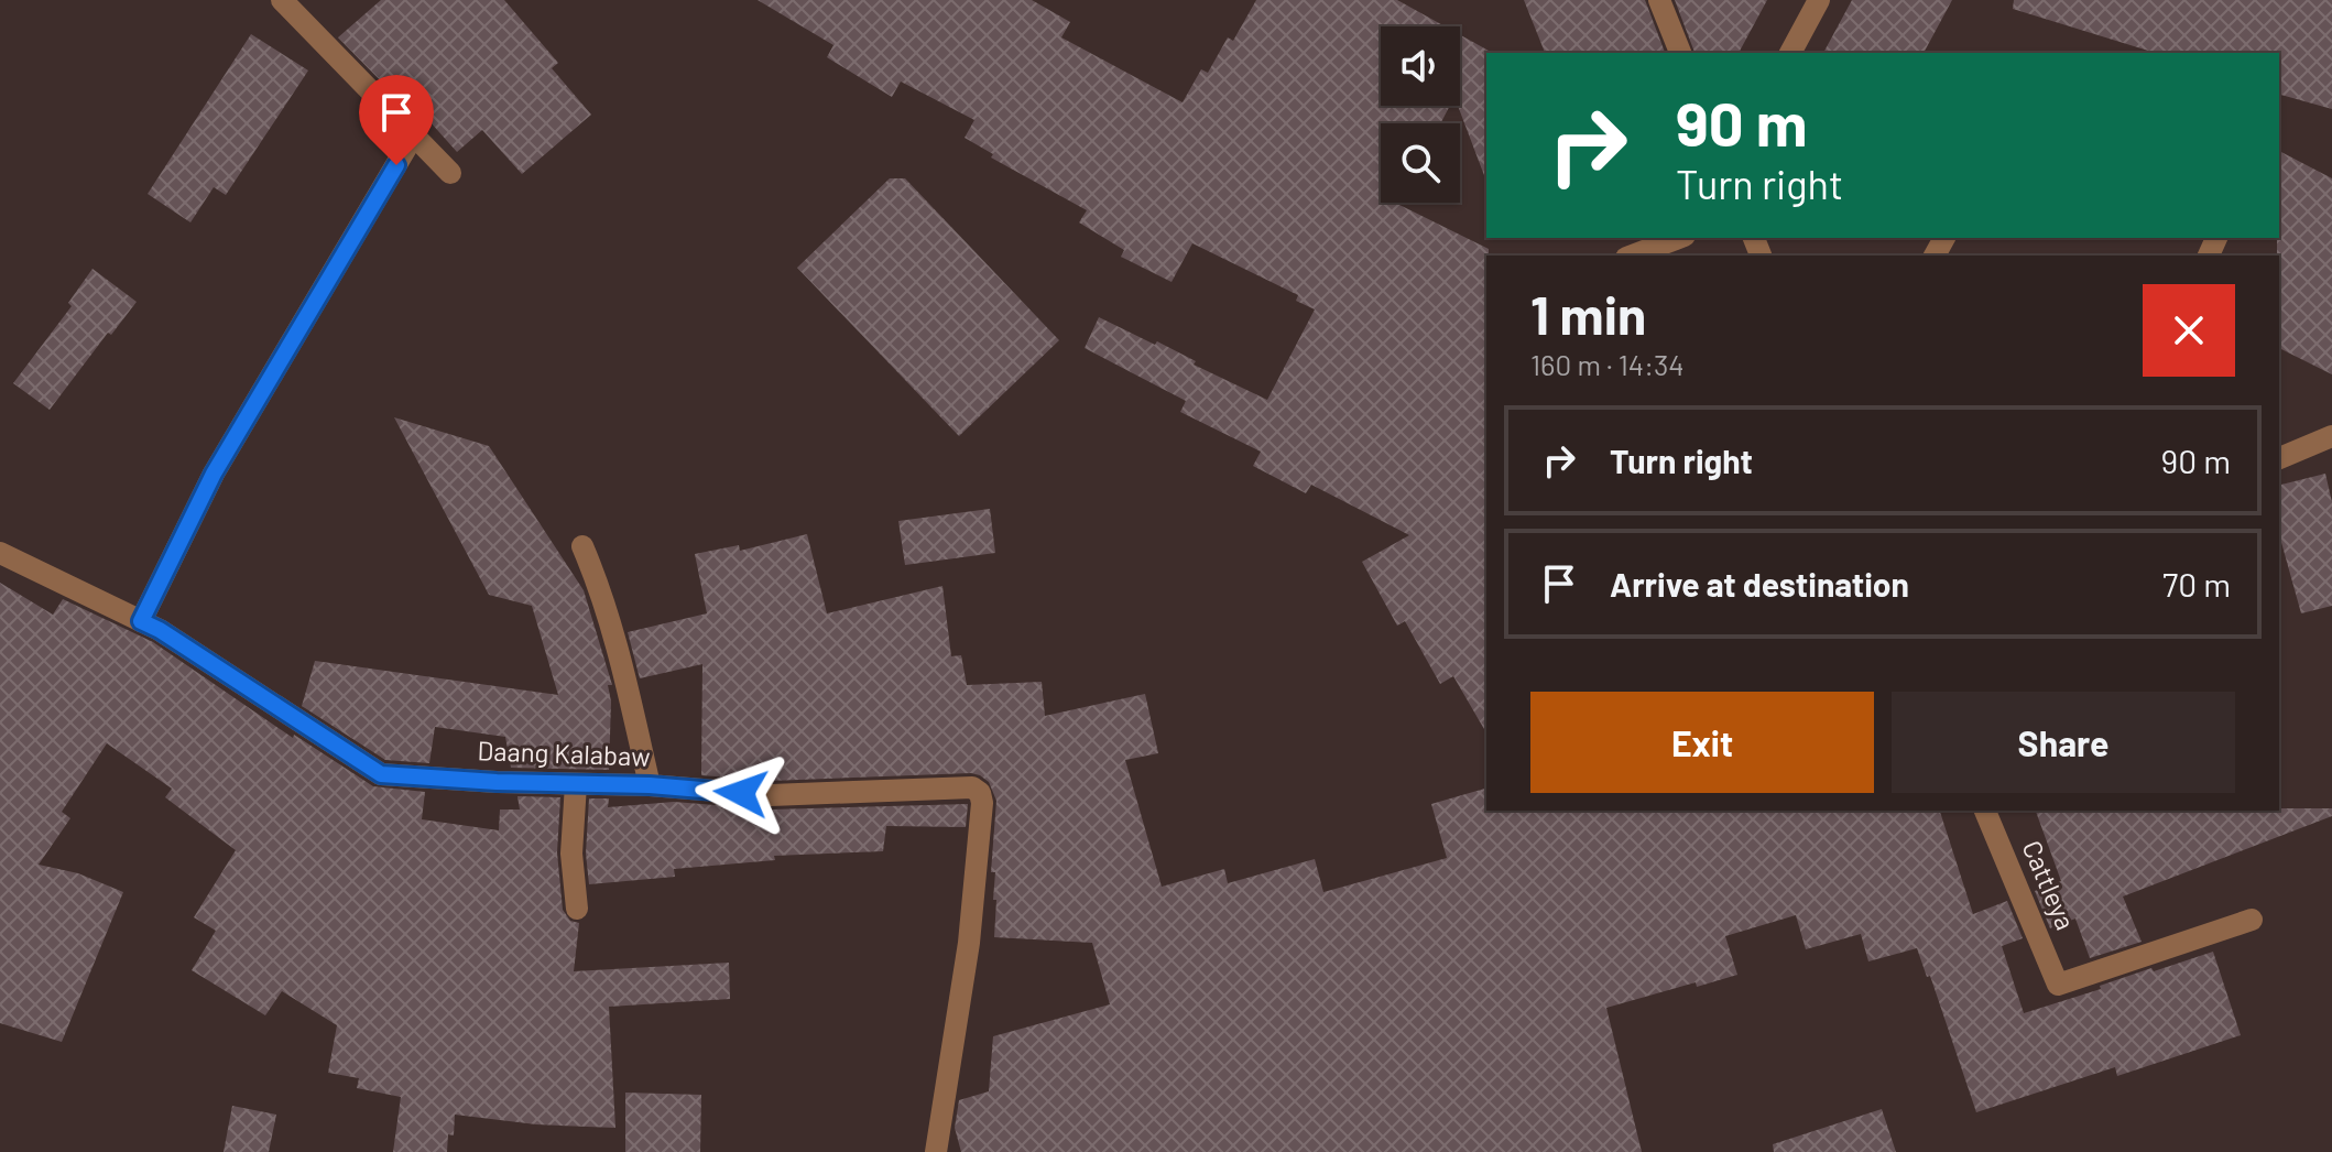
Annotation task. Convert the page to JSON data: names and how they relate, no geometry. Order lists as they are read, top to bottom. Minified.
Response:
{"streets":{"street":["Daang Kalabaw","Cattleya"]},"page":{"turn":["90 m","Turn right"],"heading":["1 min","160 m · 14:34"],"list":[{"name":"Turn right","value":"90 m"},{"name":"Arrive at destination","value":"70 m"}],"buttons":["Exit","Share"]}}
